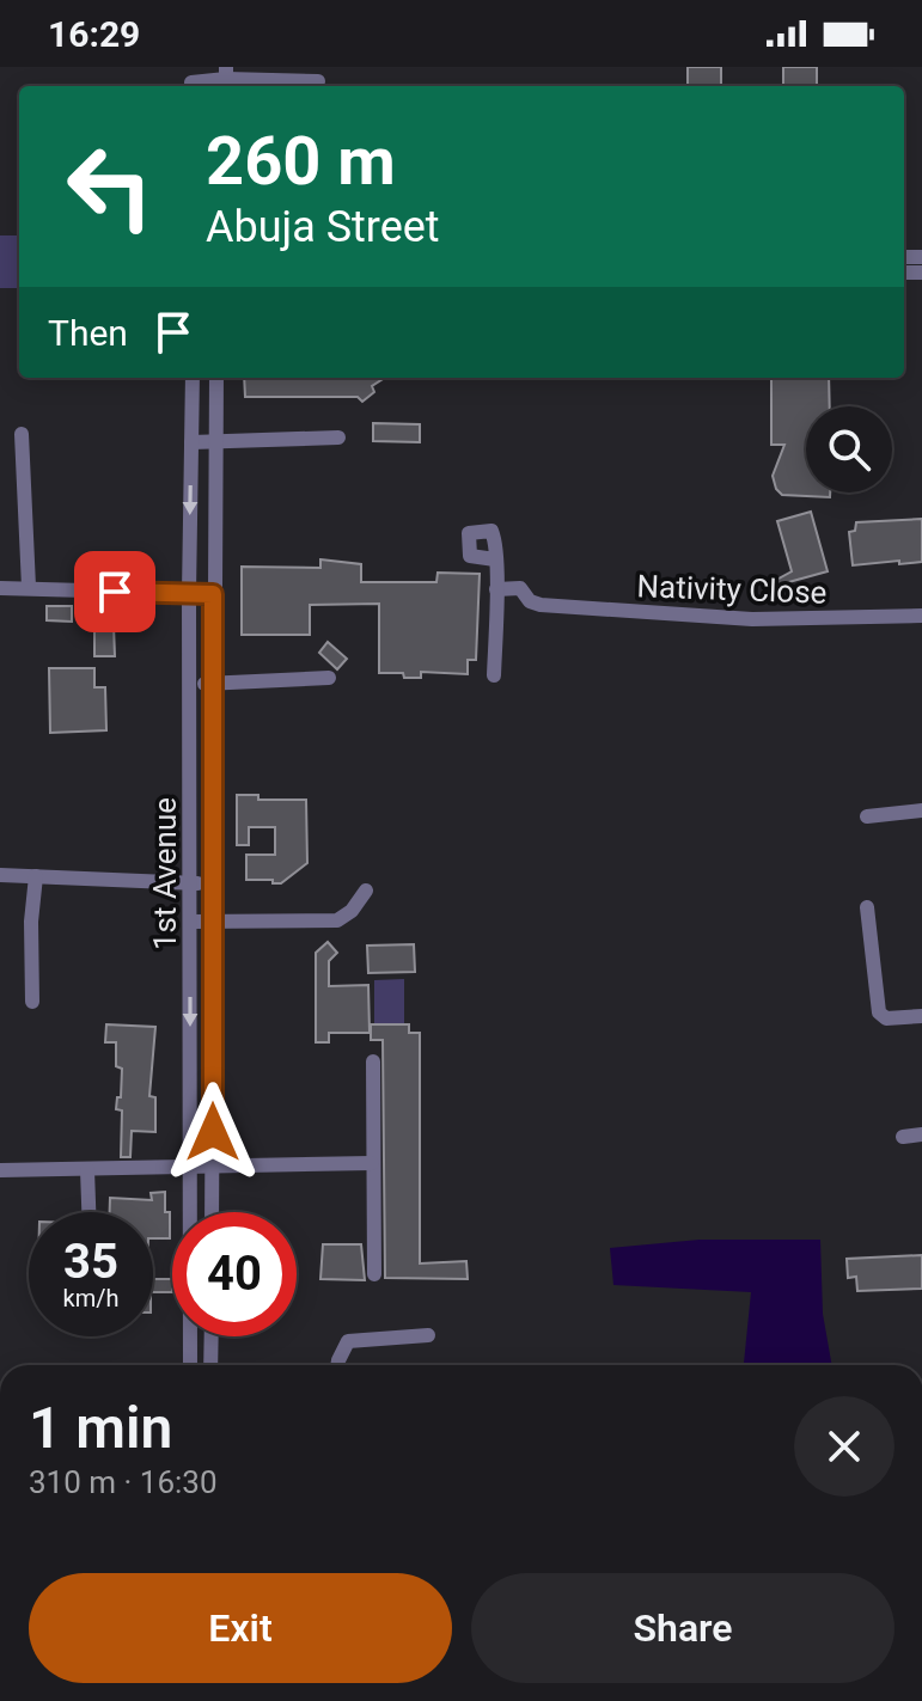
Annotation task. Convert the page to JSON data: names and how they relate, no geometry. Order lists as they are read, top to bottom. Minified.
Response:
{"streets":{"street":["Nativity Close","1st Avenue"]},"page":{"status":"16:29","turn":["260 m","Abuja Street"],"then":"Then","speed":"35 km/h","limit":"40","heading":["1 min","310 m · 16:30"],"buttons":["Exit","Share"]}}
